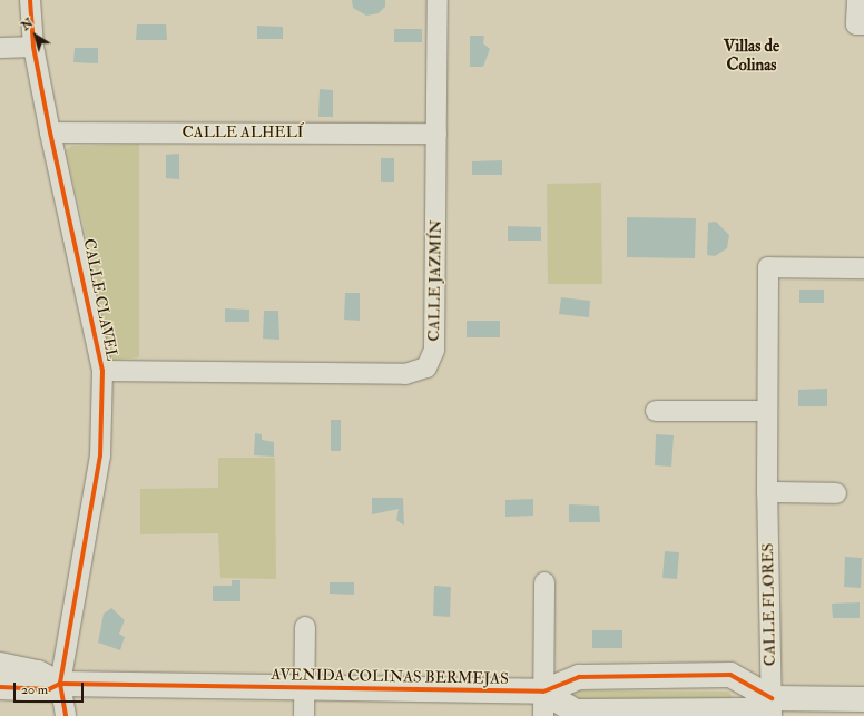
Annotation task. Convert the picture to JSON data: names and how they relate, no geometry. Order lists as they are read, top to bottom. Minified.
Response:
{"streets":{"street":["CALLE ALHELÍ","CALLE JAZMÍN","CALLE CLAVEL","CALLE FLORES","AVENIDA COLINAS BERMEJAS"]},"crossings":[["CALLE ALHELÍ","CALLE JAZMÍN"],["CALLE ALHELÍ","CALLE CLAVEL"],["CALLE JAZMÍN","CALLE CLAVEL"],["CALLE CLAVEL","AVENIDA COLINAS BERMEJAS"],["CALLE FLORES","AVENIDA COLINAS BERMEJAS"]],"districts":["Villas de Colinas"],"scale_bar":"20 m","north":"top left"}
